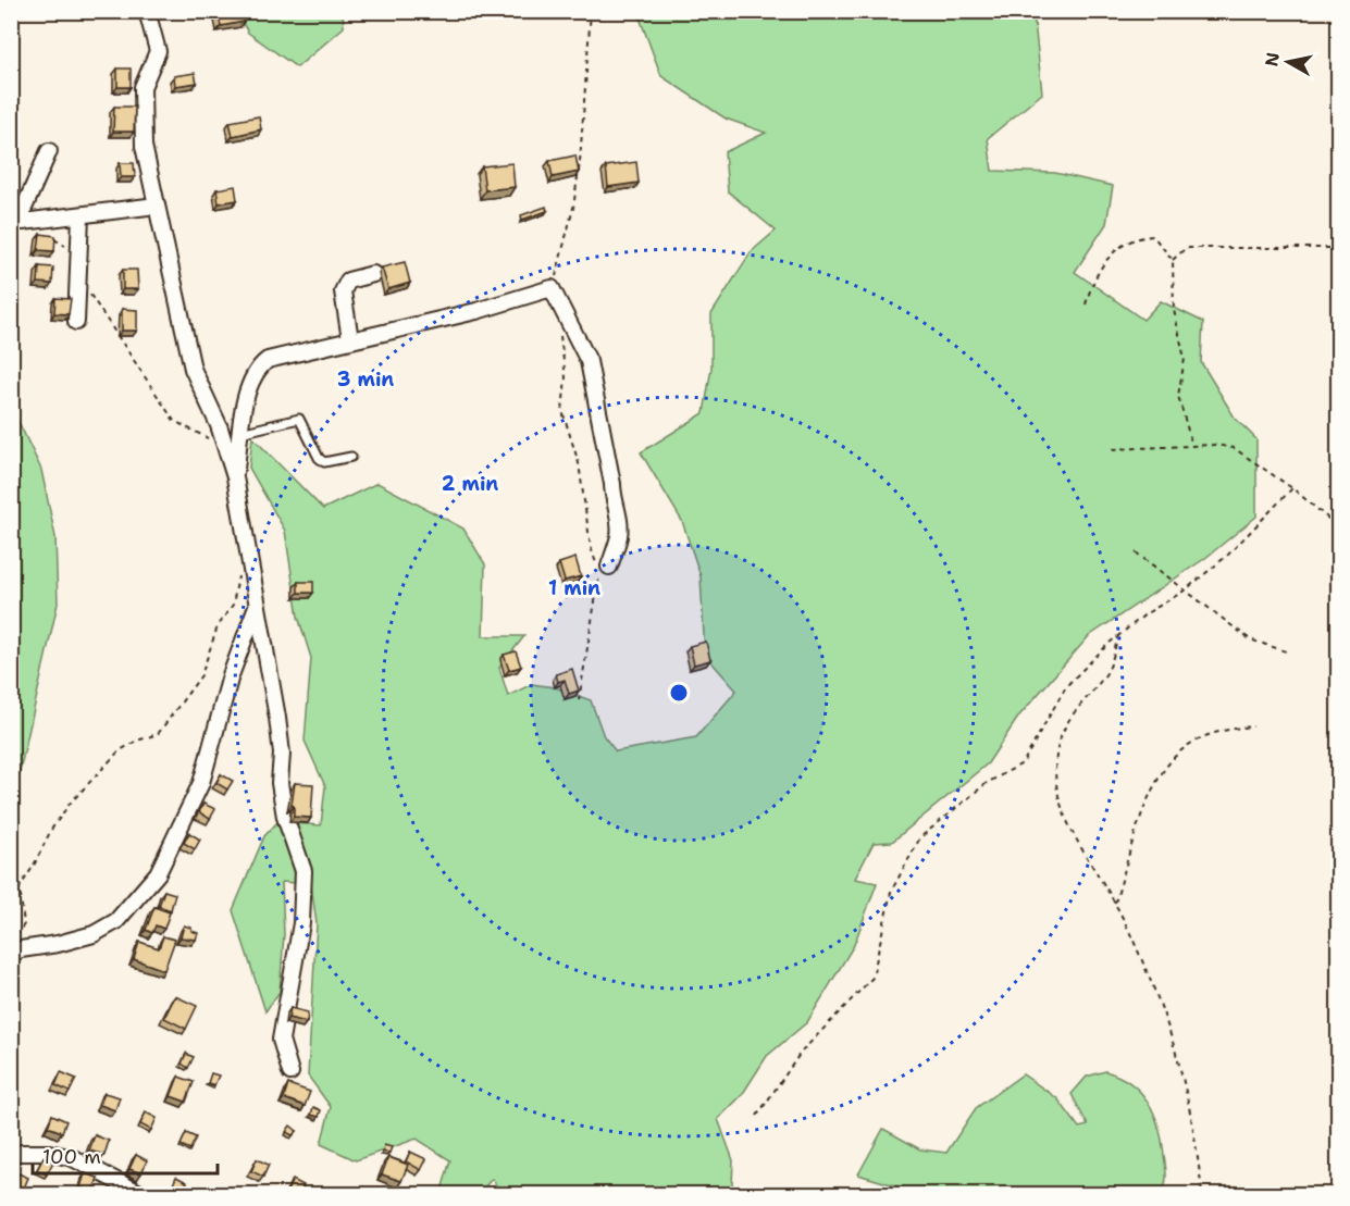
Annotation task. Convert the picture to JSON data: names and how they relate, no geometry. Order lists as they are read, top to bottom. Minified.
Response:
{"scale_bar":"100 m","north":"left","rings":["3 min","2 min","1 min"]}
